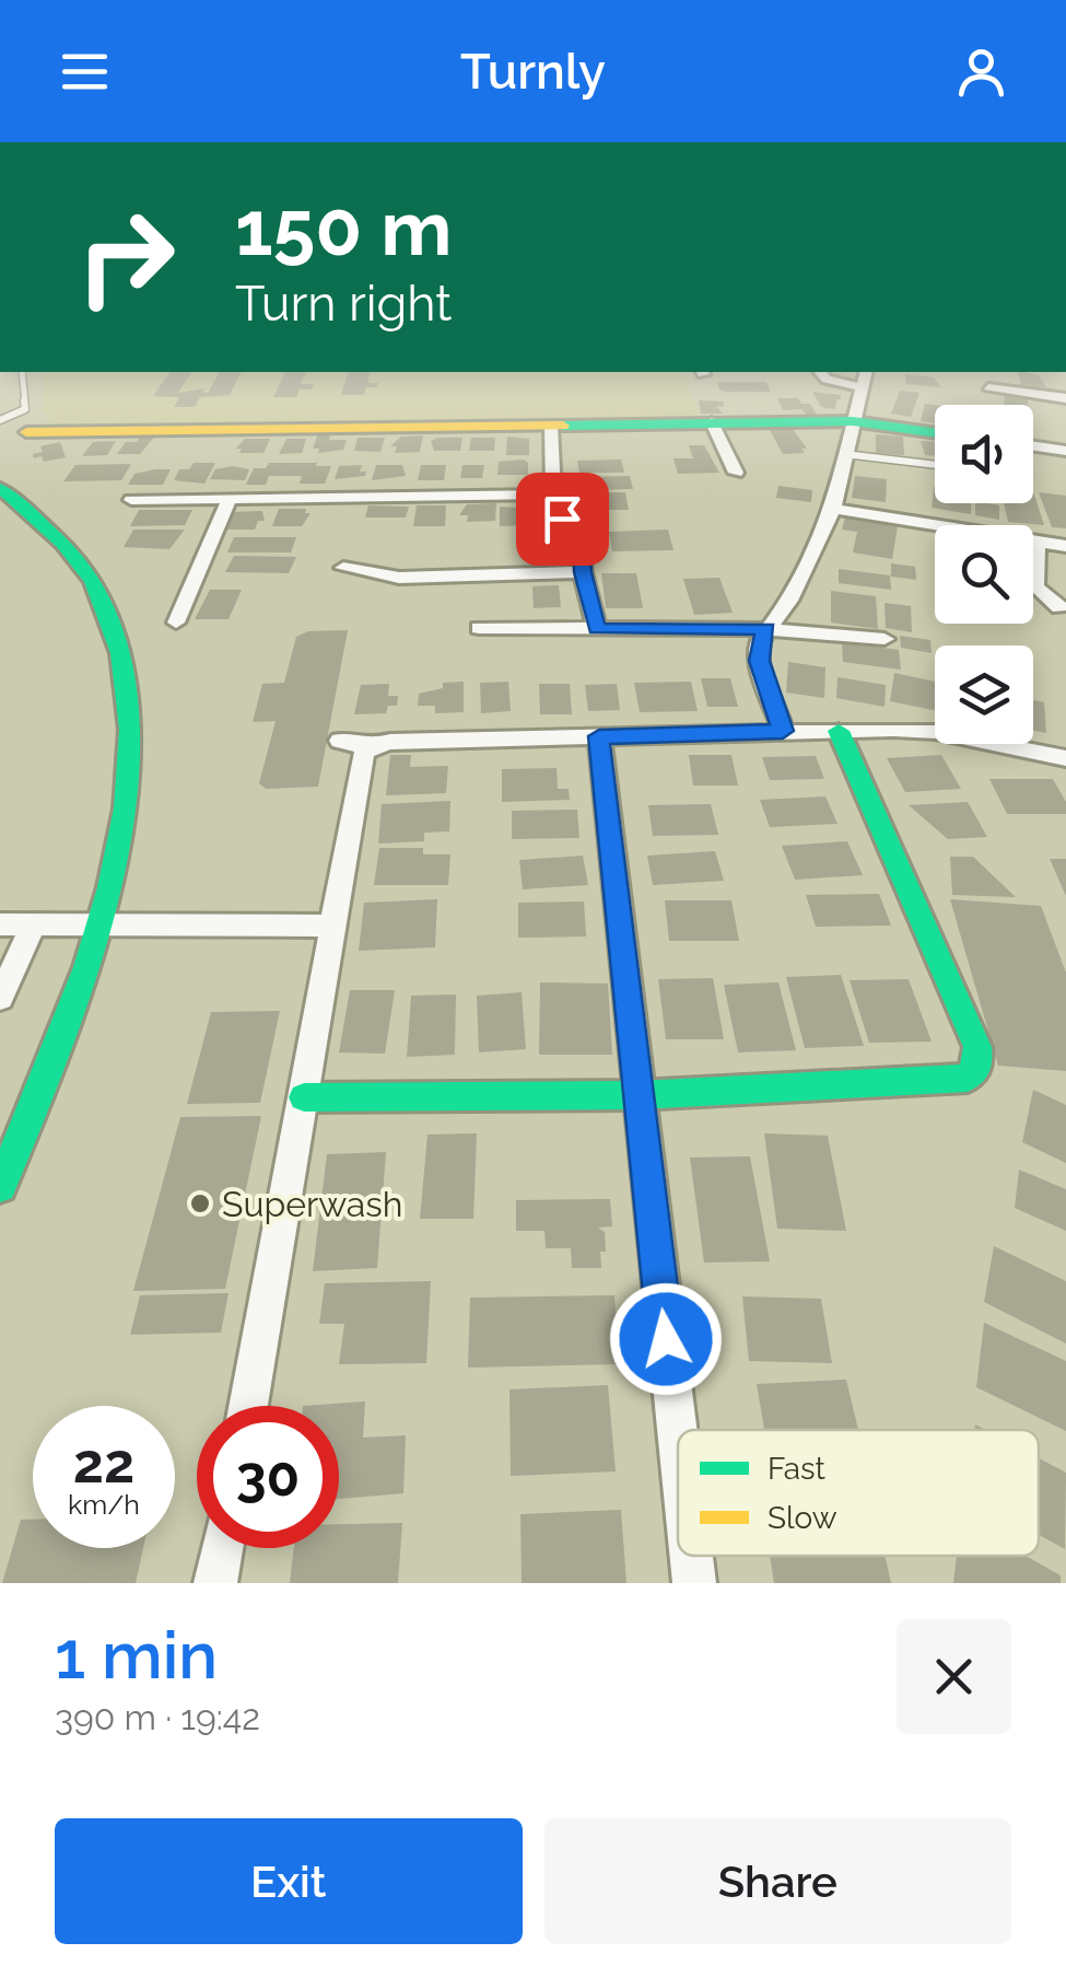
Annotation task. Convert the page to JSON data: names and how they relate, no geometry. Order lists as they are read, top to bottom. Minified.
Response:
{"places":["Superwash"],"legend":["Fast","Slow"],"page":{"header":"Turnly","turn":["150 m","Turn right"],"speed":"22 km/h","limit":"30","heading":["1 min","390 m · 19:42"],"buttons":["Exit","Share"]}}
